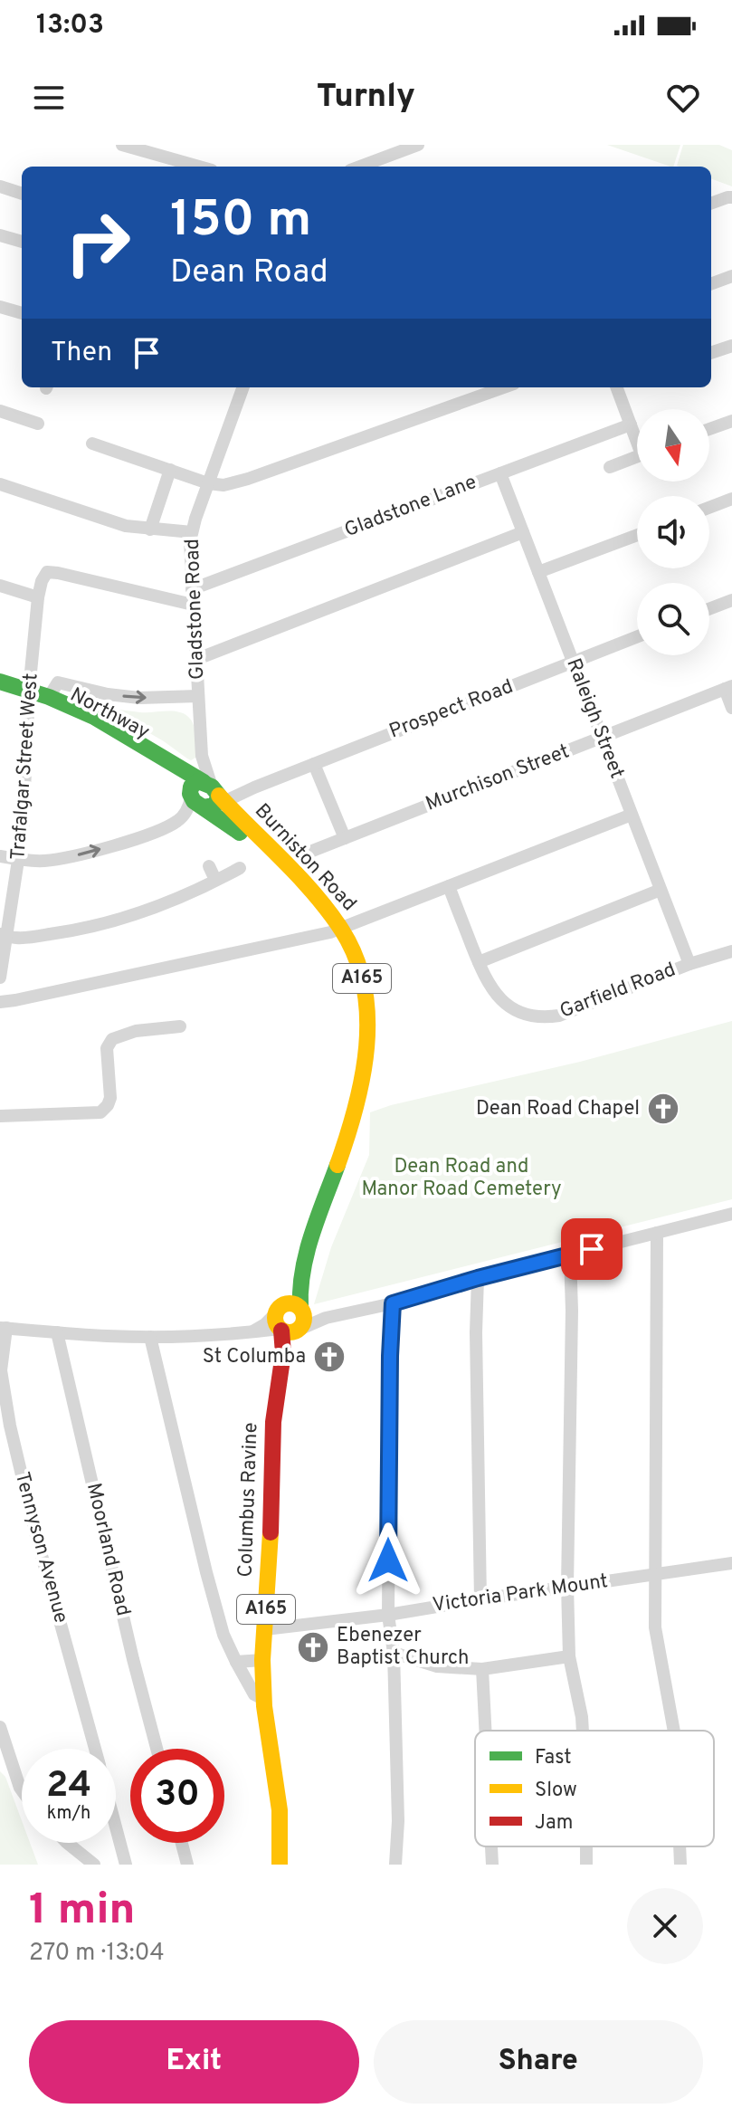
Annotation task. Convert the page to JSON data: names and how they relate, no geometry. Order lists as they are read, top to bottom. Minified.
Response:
{"streets":{"main road":["Northway","Burniston Road","A165","Columbus Ravine"],"street":["Gladstone Lane","Gladstone Road","Prospect Road","Raleigh Street","Trafalgar Street West","Murchison Street","Garfield Road","Tennyson Avenue","Moorland Road","Victoria Park Mount"]},"crossings":[["Gladstone Lane","Gladstone Road"],["Gladstone Lane","Raleigh Street"],["Gladstone Road","Prospect Road"],["Gladstone Road","Northway"],["Gladstone Road","Burniston Road"],["Prospect Road","Northway"],["Prospect Road","Raleigh Street"],["Prospect Road","Burniston Road"],["Northway","Trafalgar Street West"],["Northway","Burniston Road"],["Raleigh Street","Murchison Street"],["Raleigh Street","Garfield Road"],["Burniston Road","Columbus Ravine"],["Columbus Ravine","Victoria Park Mount"]],"parks":["Dean Road and Manor Road Cemetery"],"places":{"church":["Dean Road Chapel","St Columba","Ebenezer Baptist Church"]},"legend":["Fast","Slow","Jam"],"north":"bottom","page":{"status":"13:03","header":"Turnly","turn":["150 m","Dean Road"],"then":"Then","speed":"24 km/h","limit":"30","heading":["1 min","270 m · 13:04"],"buttons":["Exit","Share"]}}
